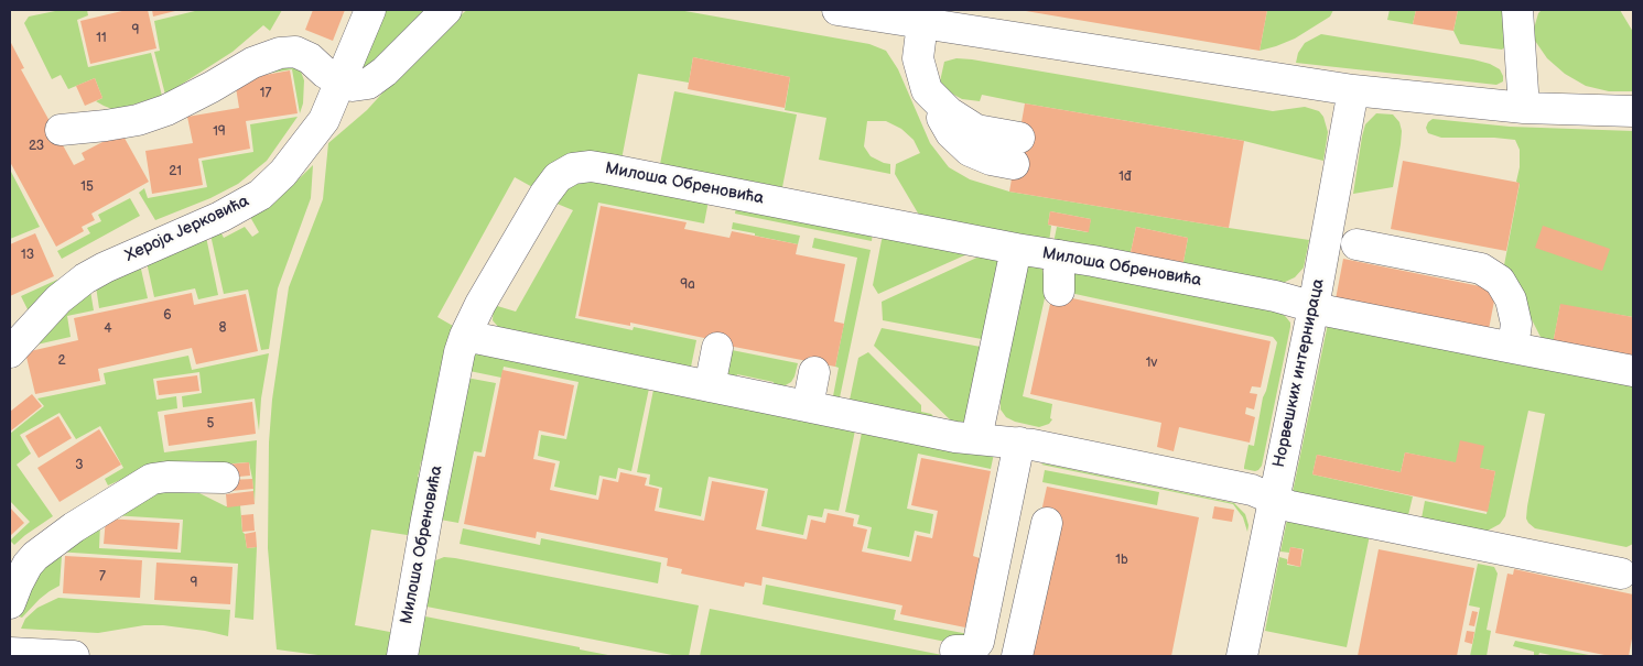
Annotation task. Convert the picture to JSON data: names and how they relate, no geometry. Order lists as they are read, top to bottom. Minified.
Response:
{"streets":{"street":["Милоша Обреновића","Хероја Јерковића","Норвешких интернираца"]},"crossings":[["Милоша Обреновића","Норвешких интернираца"]],"house_numbers":["9","11","17","19","23","21","1đ","15","13","9a","6","8","4","2","1v","5","3","1b","7","9"]}
